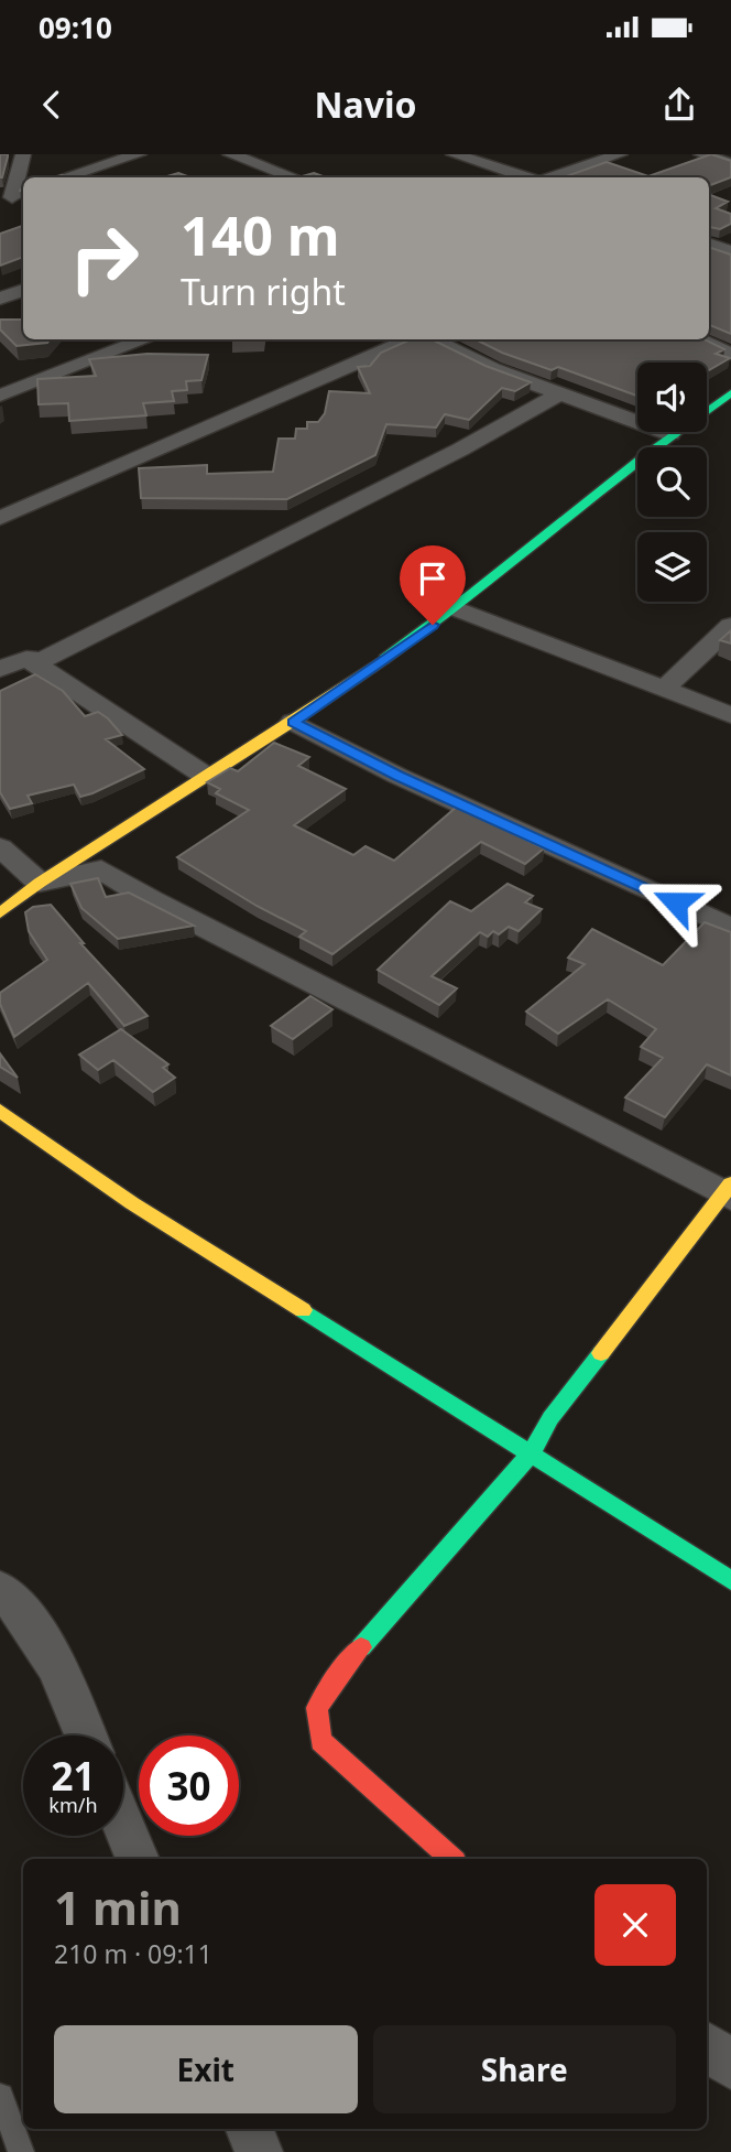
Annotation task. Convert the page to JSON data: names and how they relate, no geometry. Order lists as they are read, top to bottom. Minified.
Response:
{"page":{"status":"09:10","header":"Navio","turn":["140 m","Turn right"],"speed":"21 km/h","limit":"30","heading":["1 min","210 m · 09:11"],"buttons":["Exit","Share"]}}
